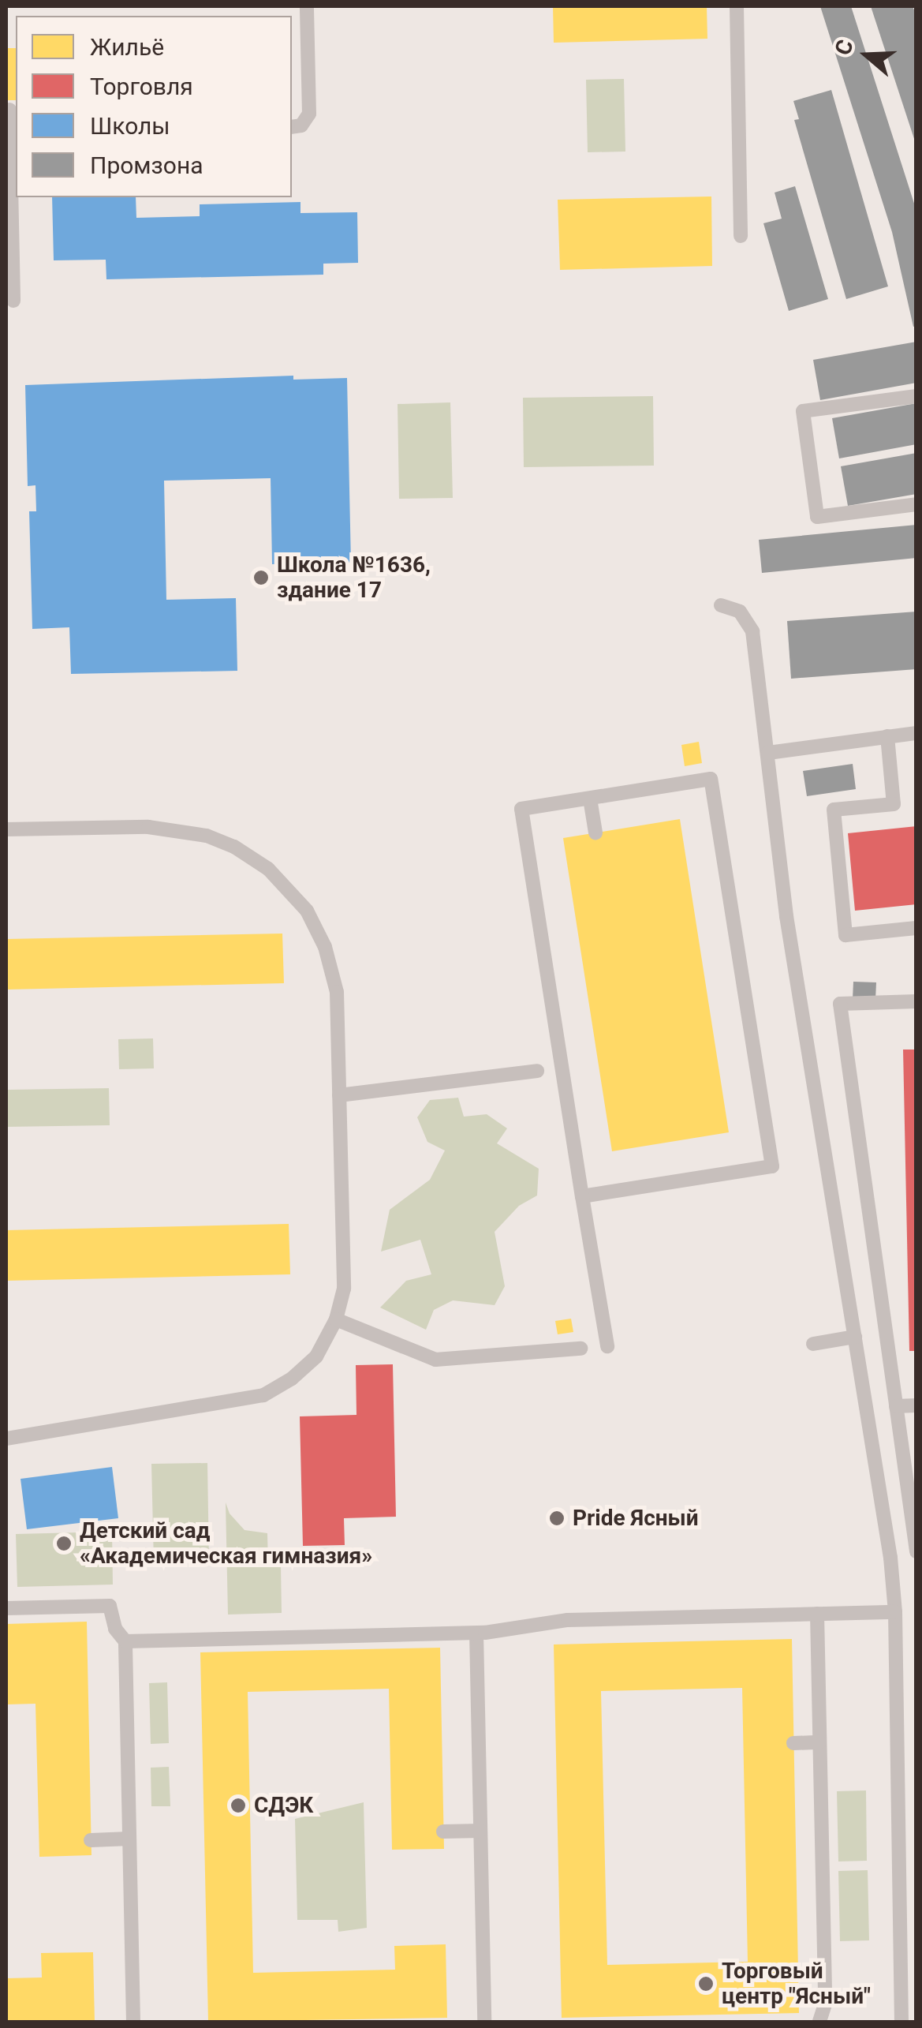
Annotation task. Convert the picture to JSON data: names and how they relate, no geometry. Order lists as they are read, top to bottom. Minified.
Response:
{"places":["Школа №1636, здание 17","Pride Ясный","Детский сад «Академическая гимназия»","СДЭК","Торговый центр \"Ясный\""],"legend":["Жильё","Торговля","Школы","Промзона"],"north":"left"}
